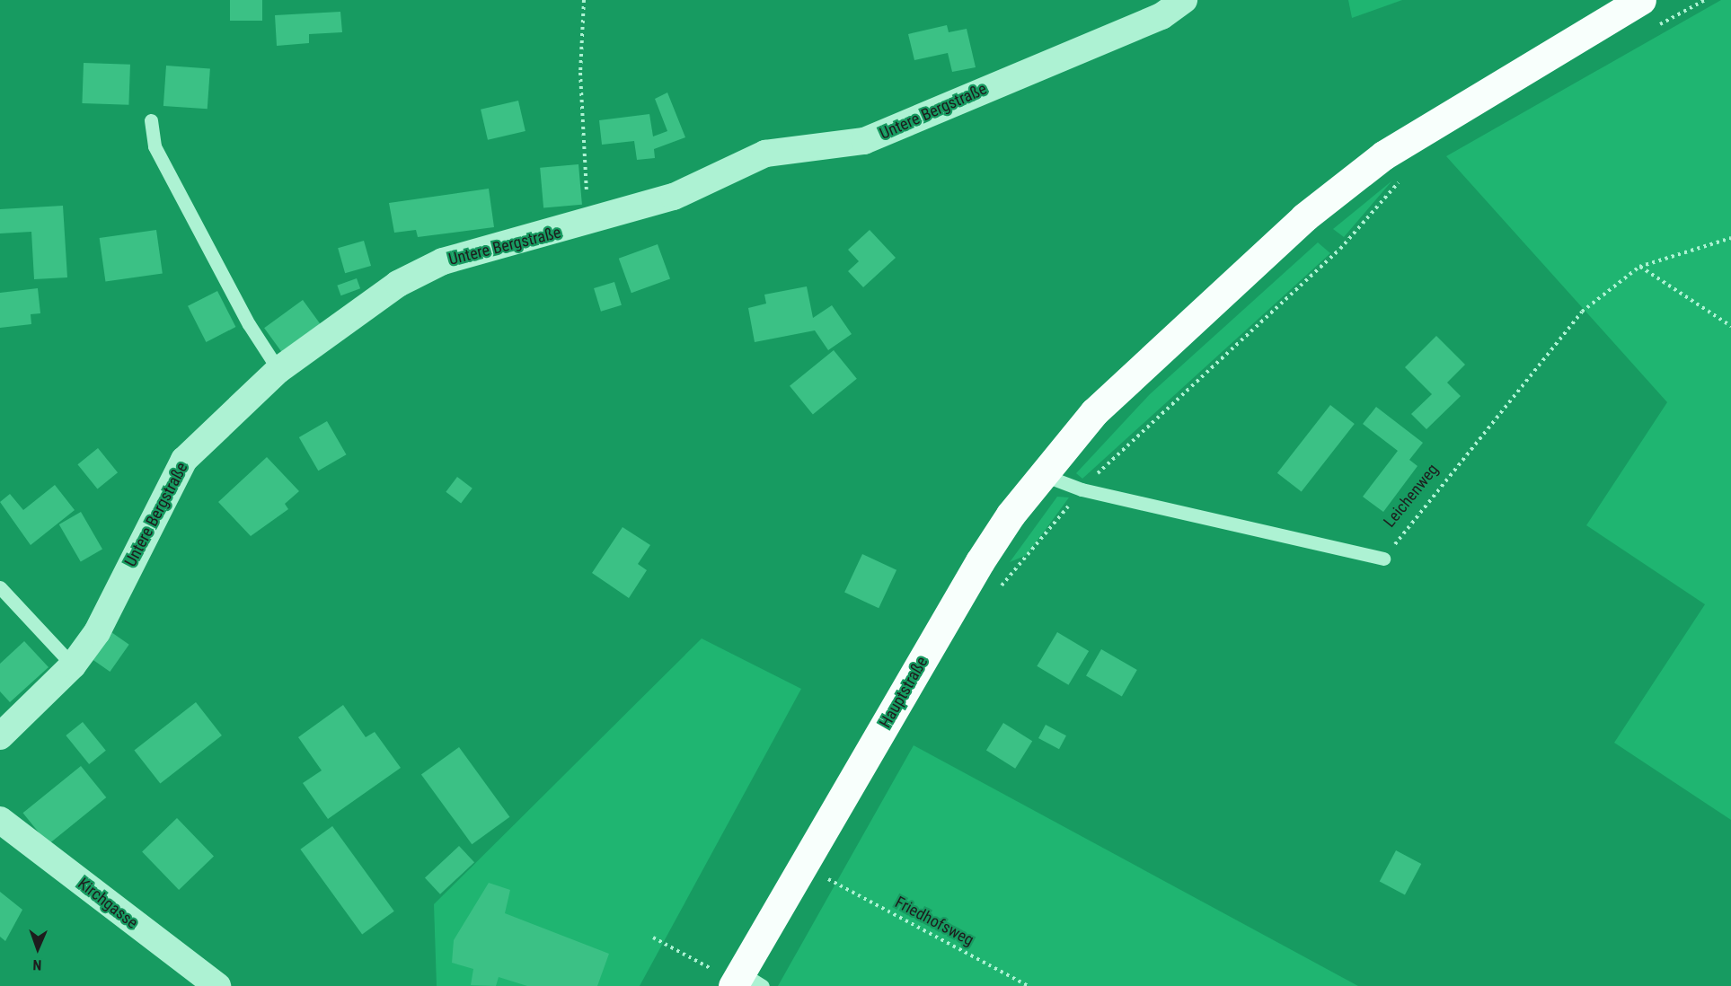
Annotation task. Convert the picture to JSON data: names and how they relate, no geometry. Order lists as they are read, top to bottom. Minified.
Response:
{"streets":{"main road":["Hauptstraße"],"street":["Untere Bergstraße","Kirchgasse"],"path":["Leichenweg","Friedhofsweg"]},"north":"bottom"}
